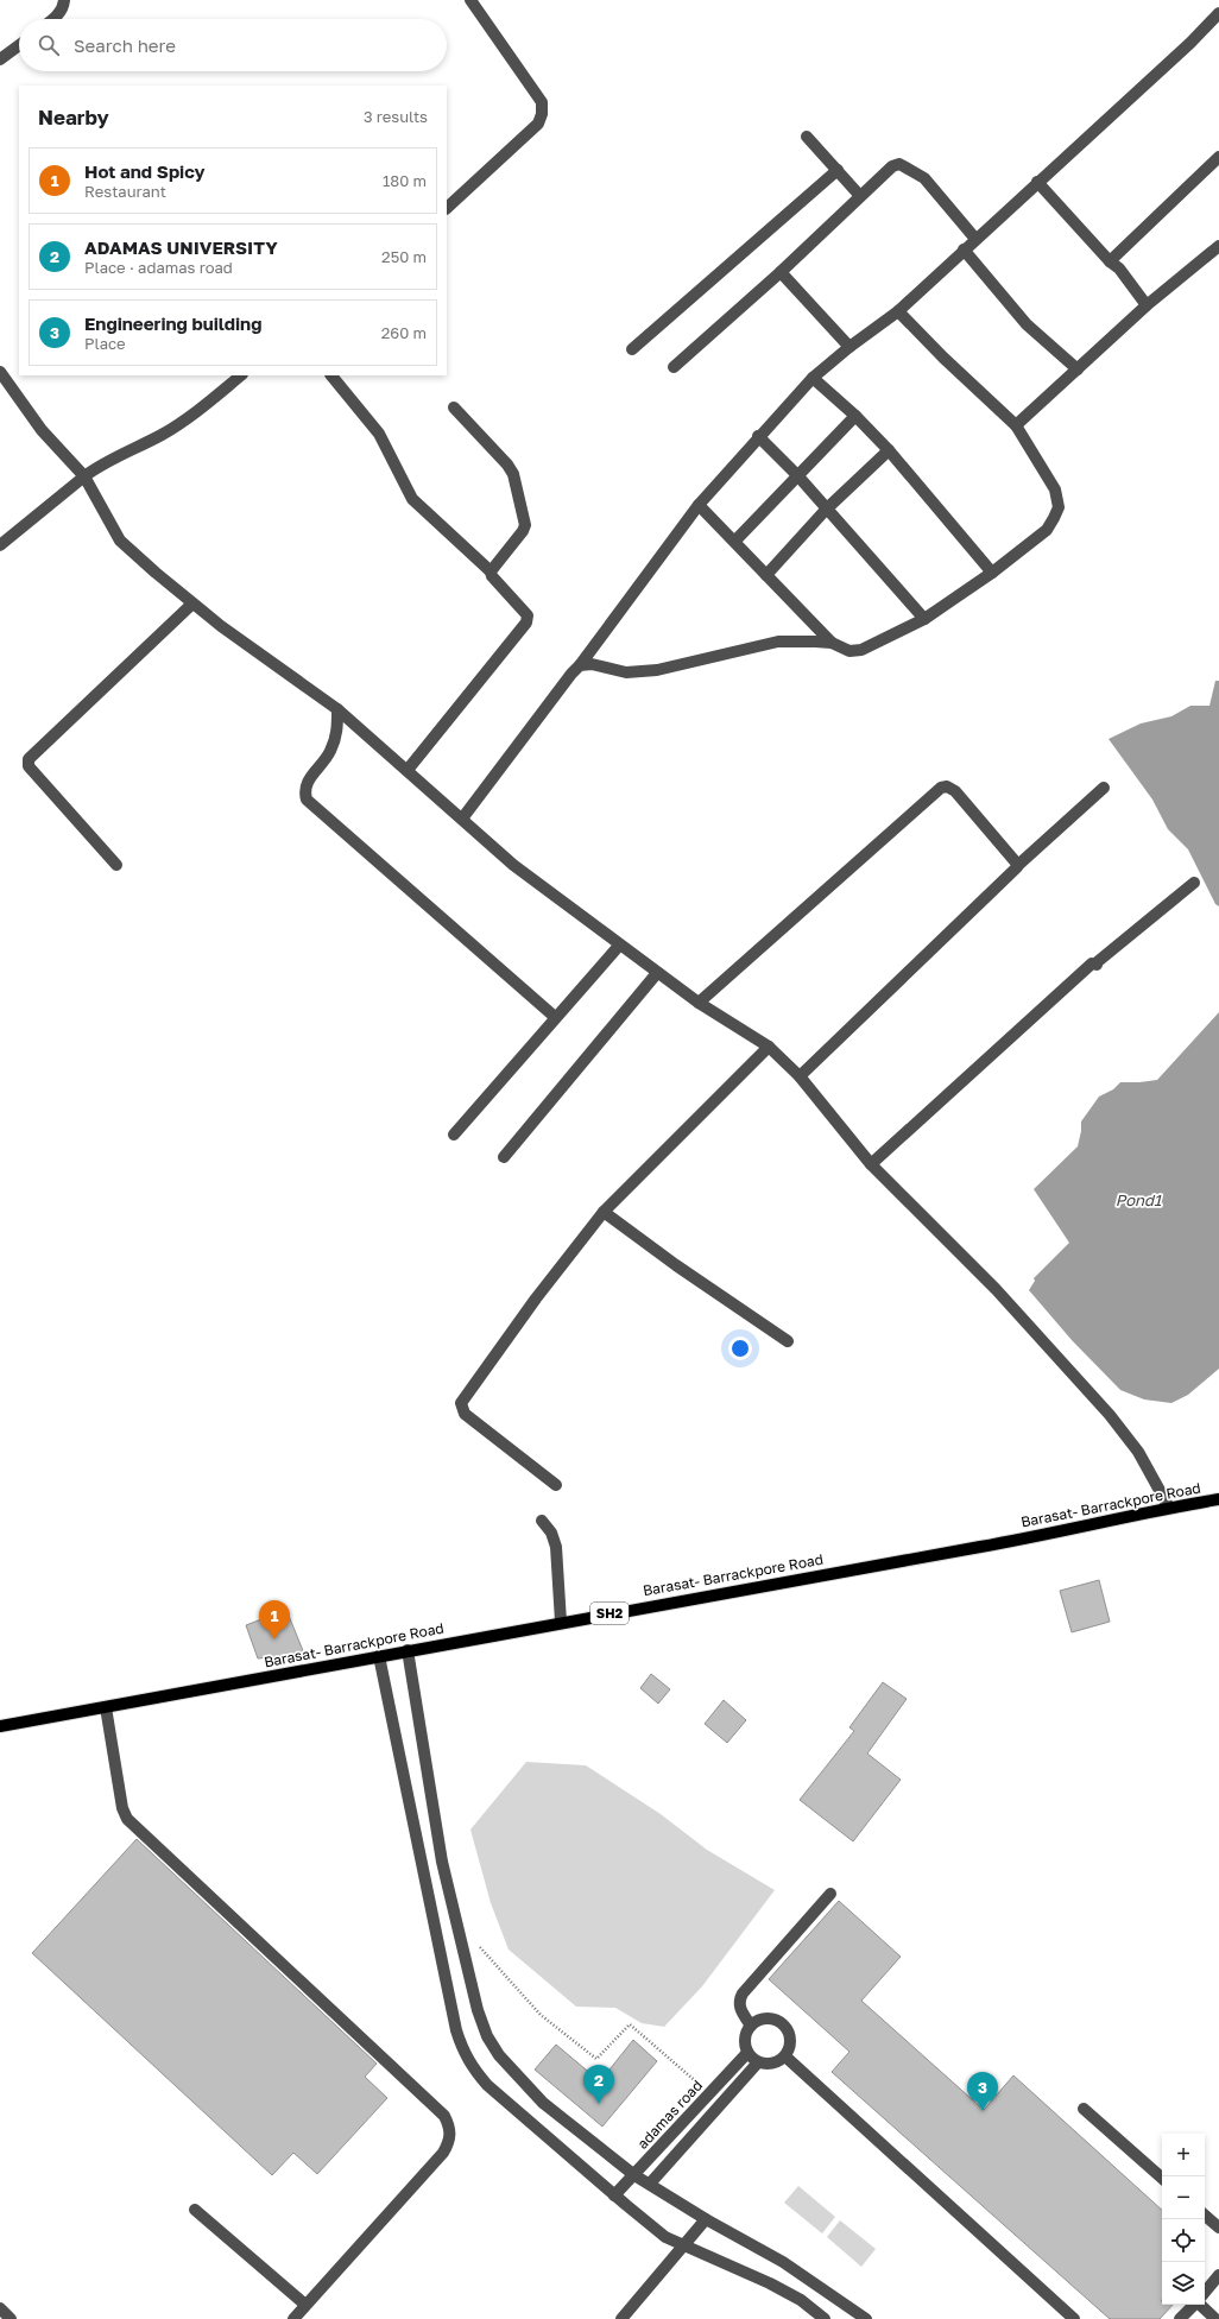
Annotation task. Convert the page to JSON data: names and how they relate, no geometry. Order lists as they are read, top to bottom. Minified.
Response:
{"streets":{"main road":["Barasat- Barrackpore Road","SH2"],"street":["adamas road"]},"water":["Pond1"],"page":{"search":"Search here","heading":["Nearby","3 results"],"list":[{"mark":"1","name":"Hot and Spicy","note":"Restaurant","value":"180 m"},{"mark":"2","name":"ADAMAS UNIVERSITY","note":"Place · adamas road","value":"250 m"},{"mark":"3","name":"Engineering building","note":"Place","value":"260 m"}],"pins":["1","2","3"],"map_buttons":["+","−"]}}
